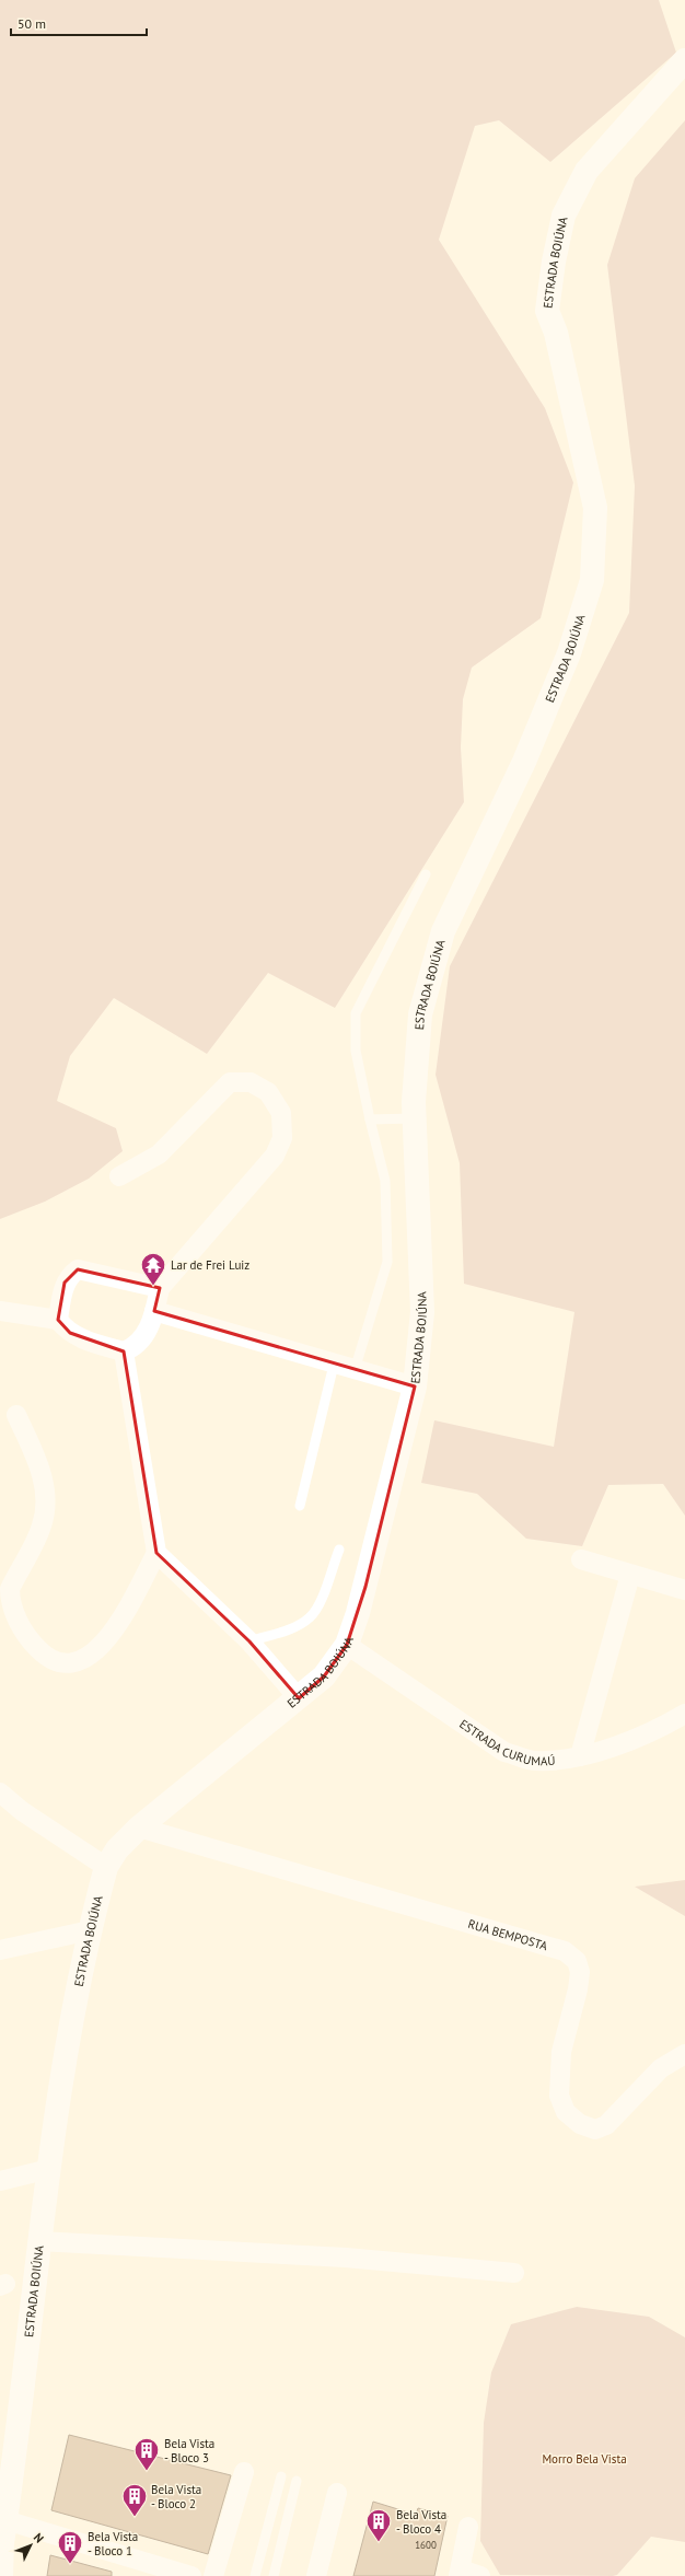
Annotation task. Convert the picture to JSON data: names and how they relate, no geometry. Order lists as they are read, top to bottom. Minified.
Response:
{"streets":{"street":["ESTRADA BOIÚNA","ESTRADA CURUMAÚ","RUA BEMPOSTA"]},"crossings":[["ESTRADA BOIÚNA","ESTRADA CURUMAÚ"],["ESTRADA BOIÚNA","RUA BEMPOSTA"]],"parks":["Morro Bela Vista"],"places":{"temple":["Lar de Frei Luiz"],"building":["Bela Vista - Bloco 3","Bela Vista - Bloco 2","Bela Vista - Bloco 4","Bela Vista - Bloco 1"]},"house_numbers":["1600"],"scale_bar":"50 m","north":"top right"}
